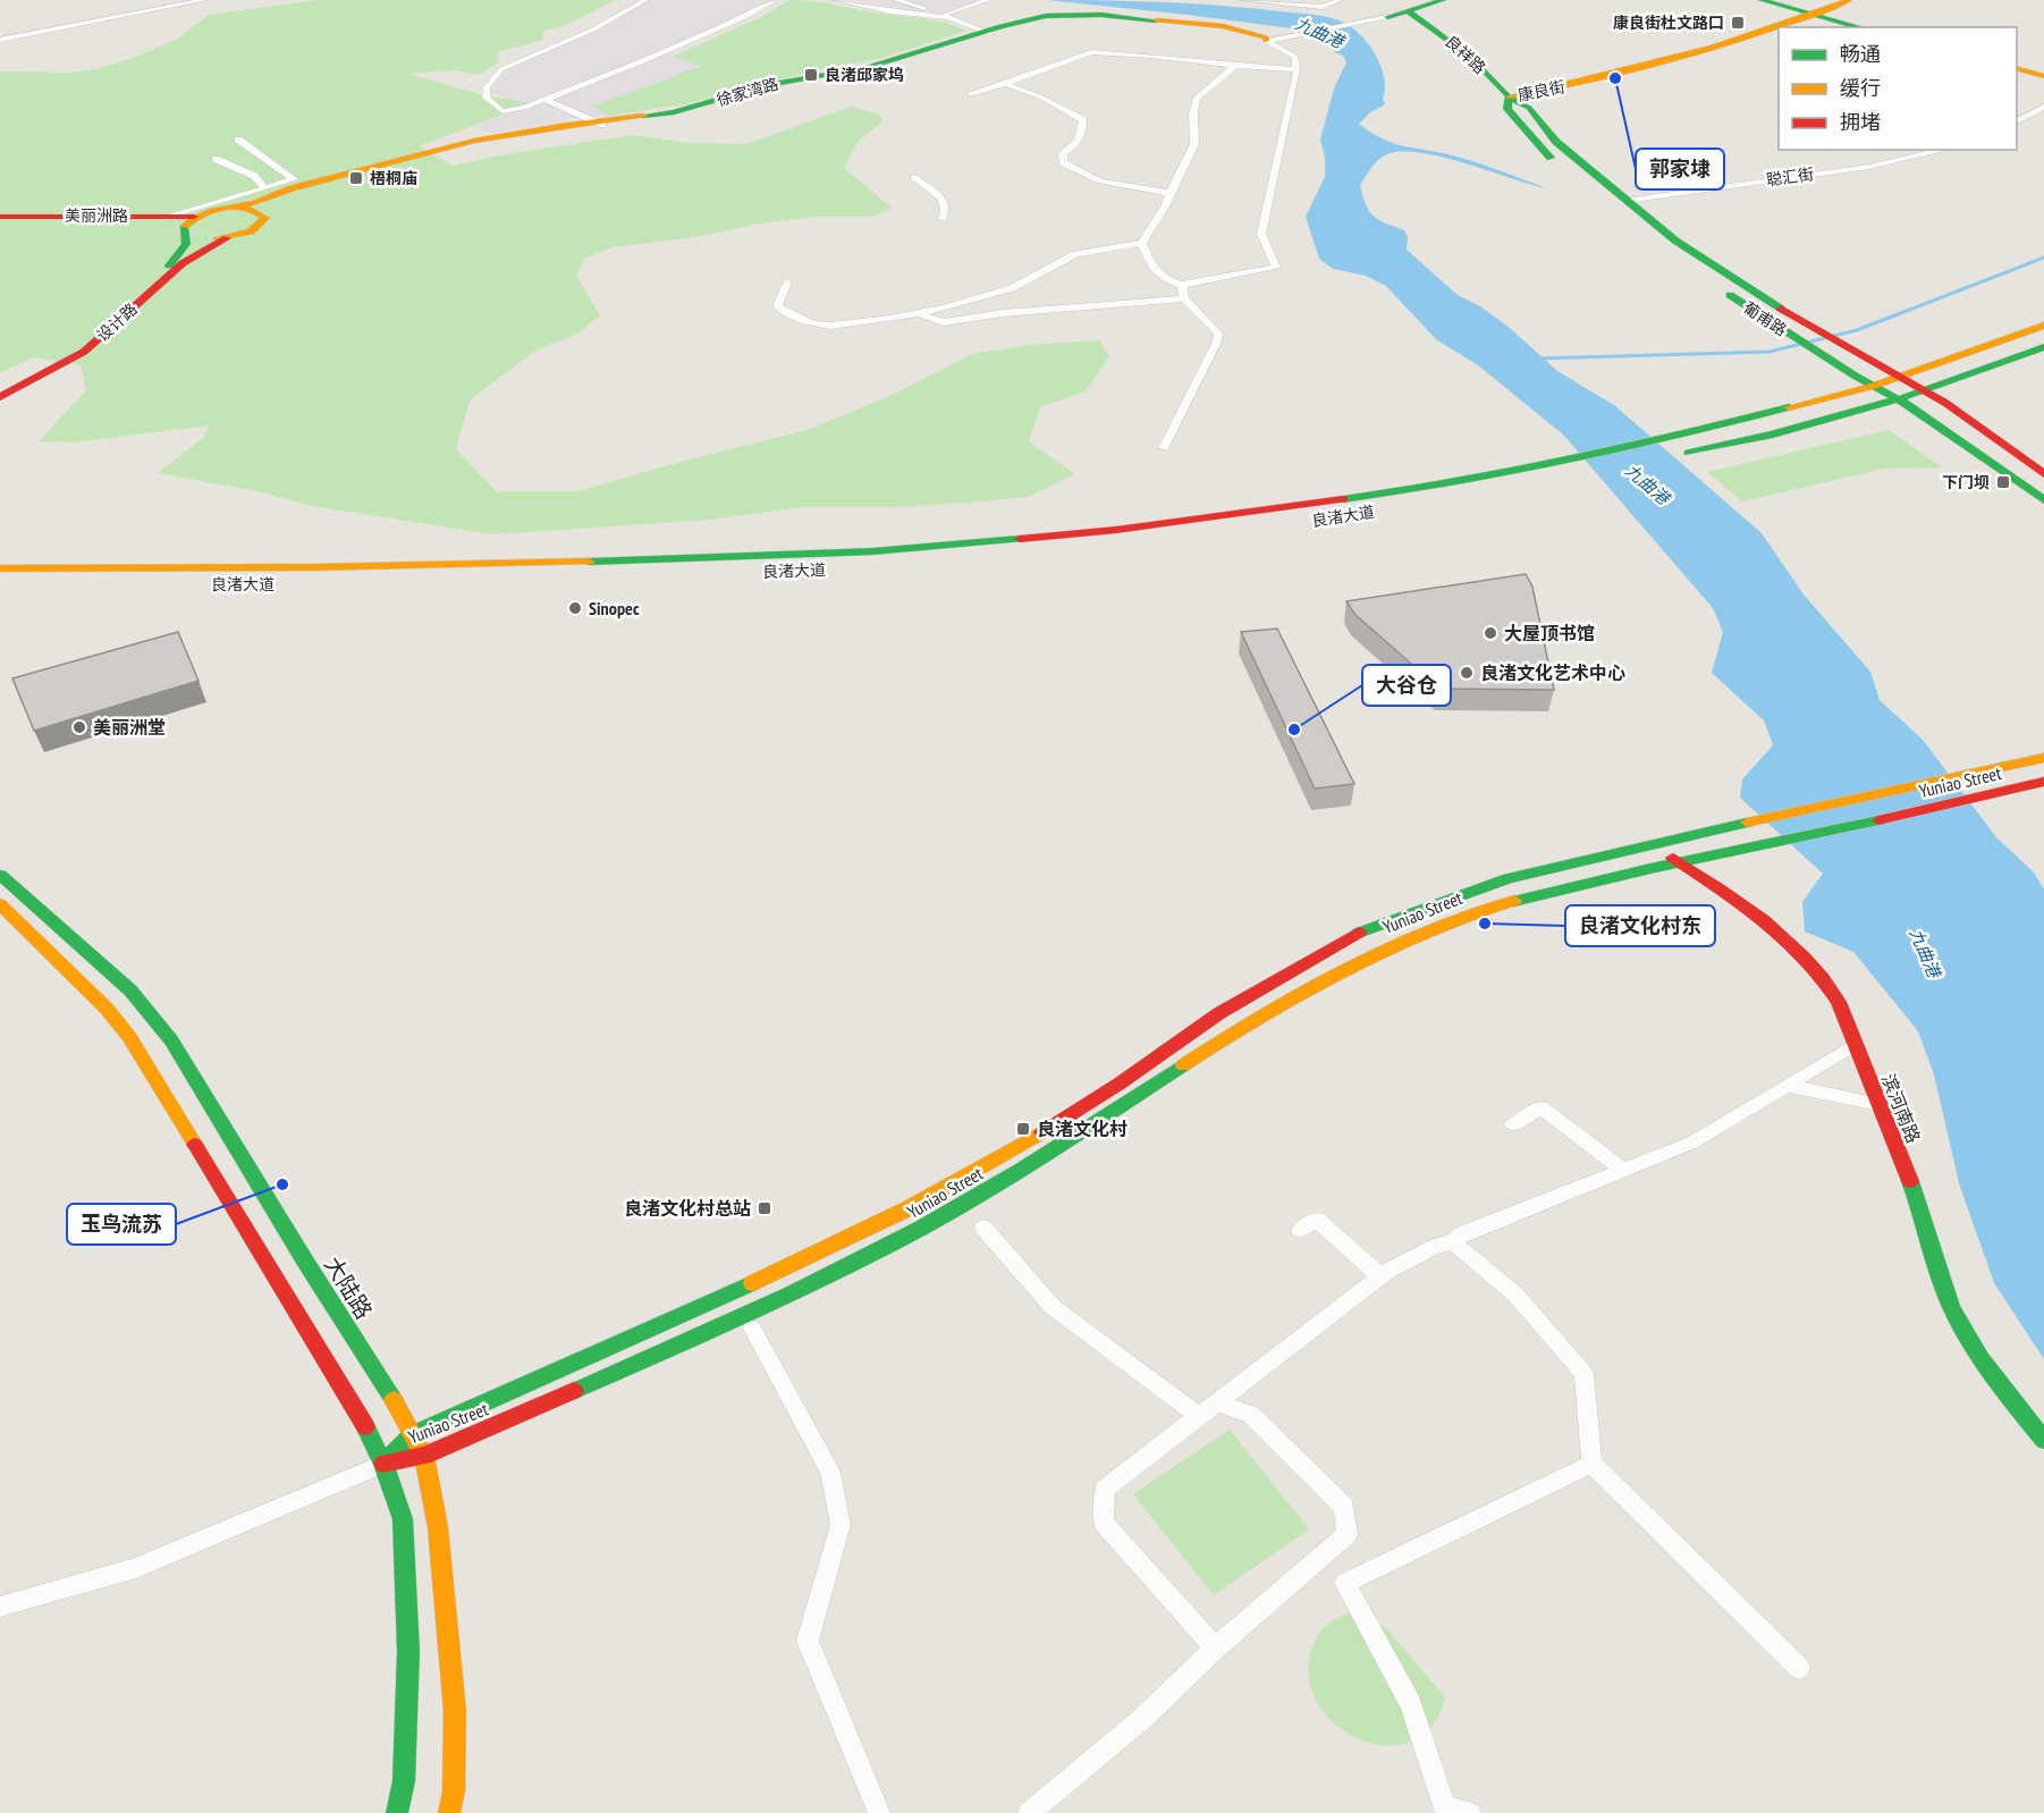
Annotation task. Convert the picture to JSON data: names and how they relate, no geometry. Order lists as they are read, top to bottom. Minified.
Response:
{"streets":{"main road":["良祥路","康良街","徐家湾路","美丽洲路","葡甫路","设计路","良渚大道","Yuniao Street","滨河南路","大陆路"],"street":["聪汇街"]},"crossings":[["良祥路","康良街"],["良祥路","葡甫路"],["康良街","葡甫路"],["徐家湾路","美丽洲路"],["徐家湾路","设计路"],["聪汇街","葡甫路"],["美丽洲路","设计路"],["葡甫路","良渚大道"],["Yuniao Street","滨河南路"],["Yuniao Street","大陆路"]],"water":["九曲港"],"places":{"transit":["康良街杜文路口","良渚邱家坞","梧桐庙","下门坝","良渚文化村","良渚文化村总站"],"other":["郭家埭","Sinopec","大屋顶书馆","良渚文化艺术中心","美丽洲堂","大谷仓","良渚文化村东","玉鸟流苏"]},"legend":["畅通","缓行","拥堵"]}
